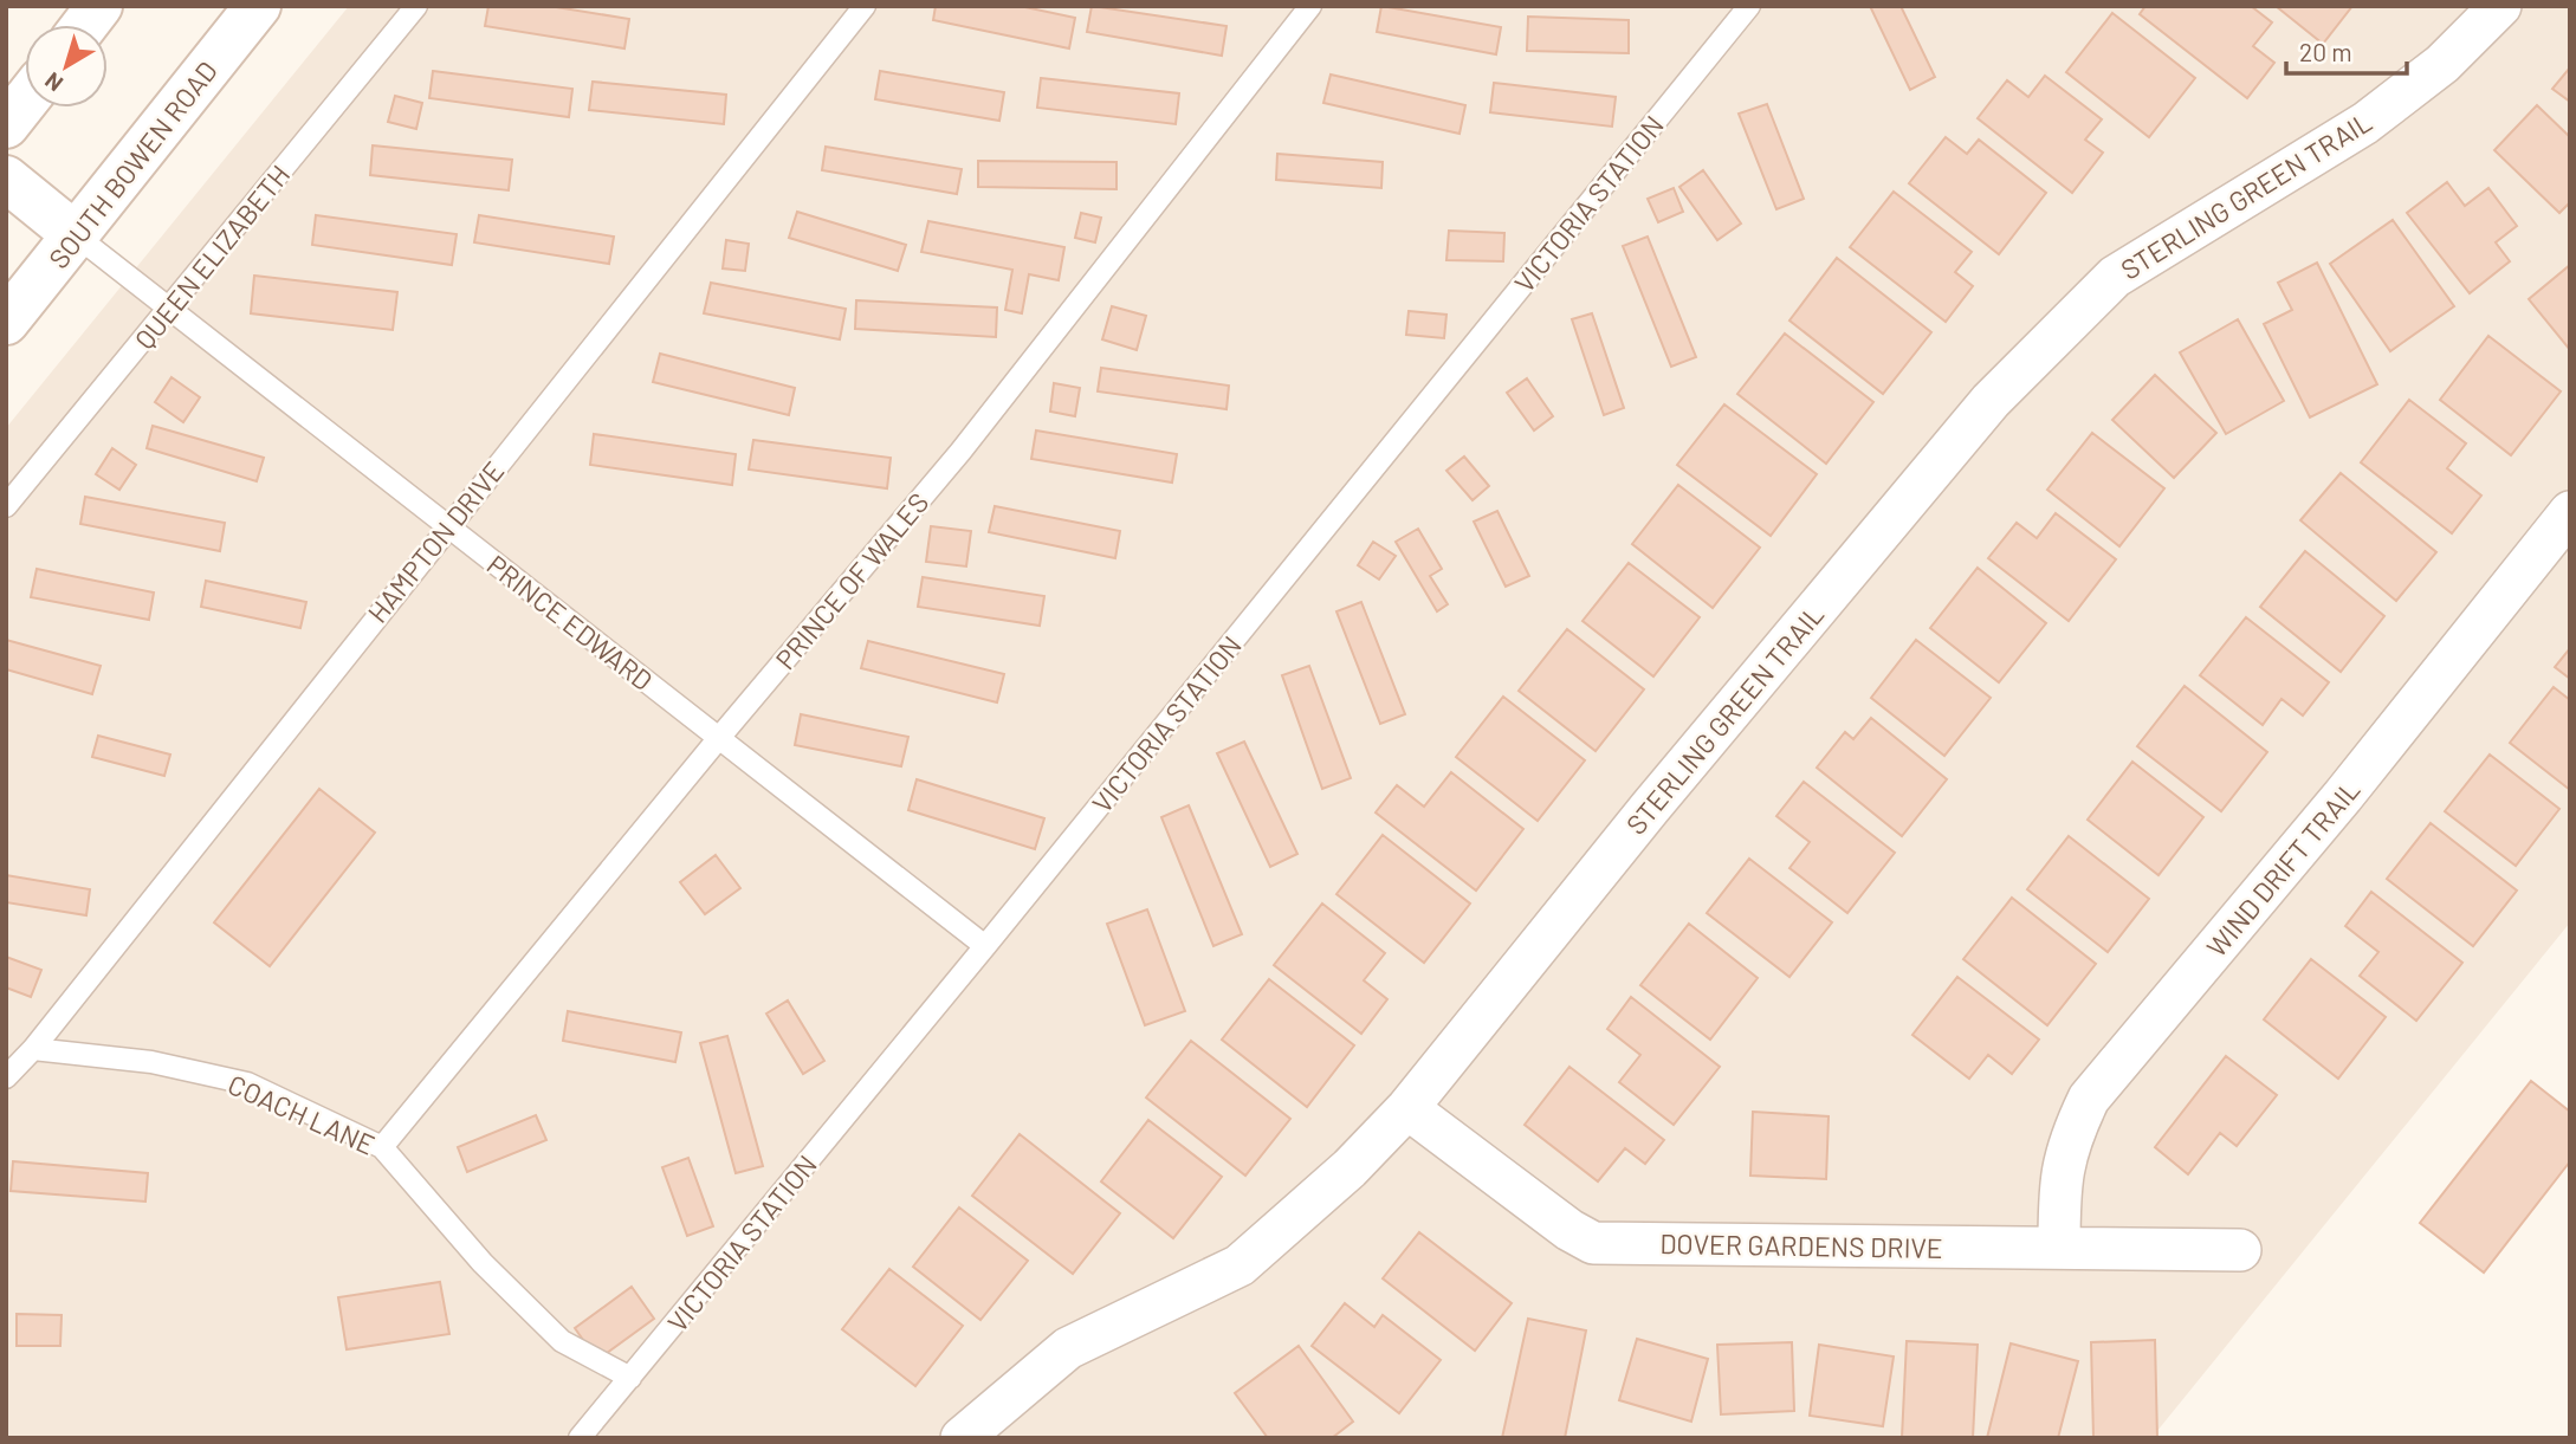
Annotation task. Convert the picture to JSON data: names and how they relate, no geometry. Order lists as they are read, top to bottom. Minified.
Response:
{"streets":{"main road":["SOUTH BOWEN ROAD"],"street":["STERLING GREEN TRAIL","WIND DRIFT TRAIL","DOVER GARDENS DRIVE"],"lane":["VICTORIA STATION","QUEEN ELIZABETH","HAMPTON DRIVE","PRINCE OF WALES","PRINCE EDWARD","COACH LANE"]},"crossings":[["SOUTH BOWEN ROAD","PRINCE EDWARD"],["STERLING GREEN TRAIL","DOVER GARDENS DRIVE"],["VICTORIA STATION","PRINCE EDWARD"],["VICTORIA STATION","COACH LANE"],["QUEEN ELIZABETH","PRINCE EDWARD"],["HAMPTON DRIVE","PRINCE EDWARD"],["HAMPTON DRIVE","COACH LANE"],["PRINCE OF WALES","PRINCE EDWARD"],["PRINCE OF WALES","COACH LANE"],["WIND DRIFT TRAIL","DOVER GARDENS DRIVE"]],"scale_bar":"20 m","north":"bottom left"}
